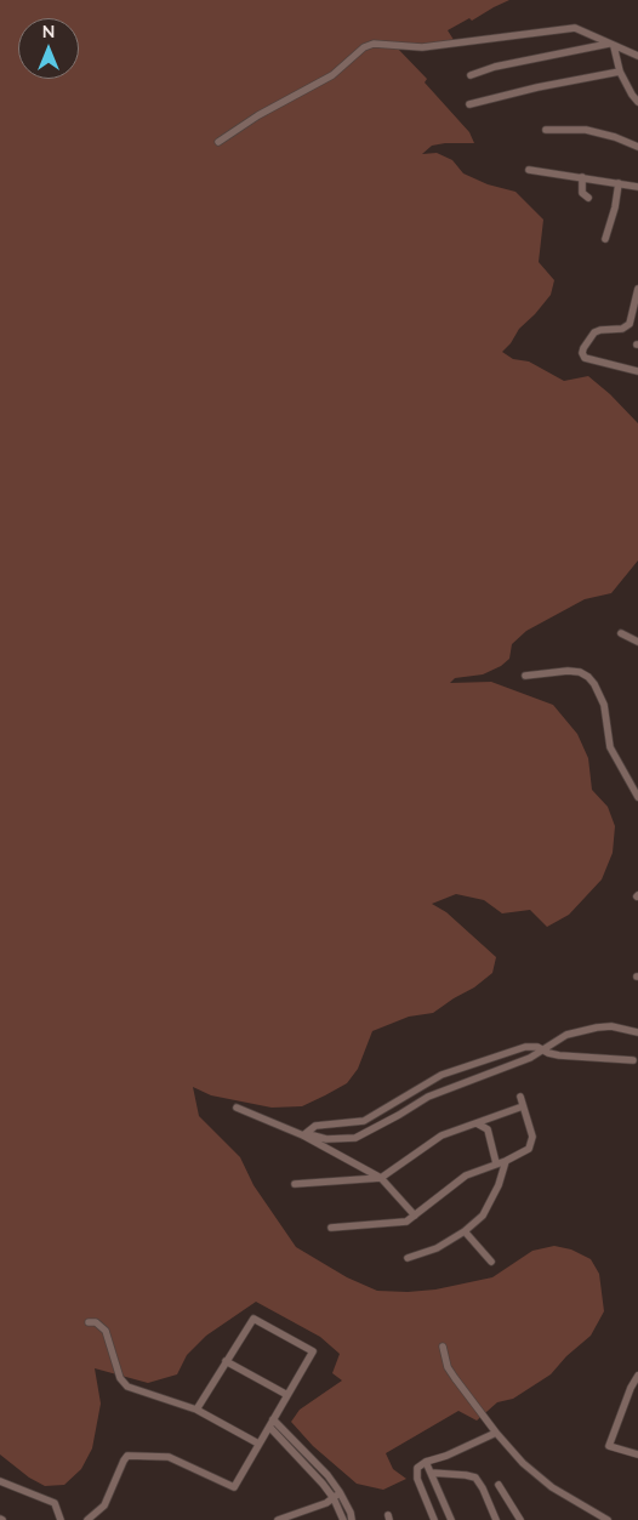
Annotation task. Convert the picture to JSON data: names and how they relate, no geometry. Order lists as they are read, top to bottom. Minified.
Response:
{"north":"top"}
